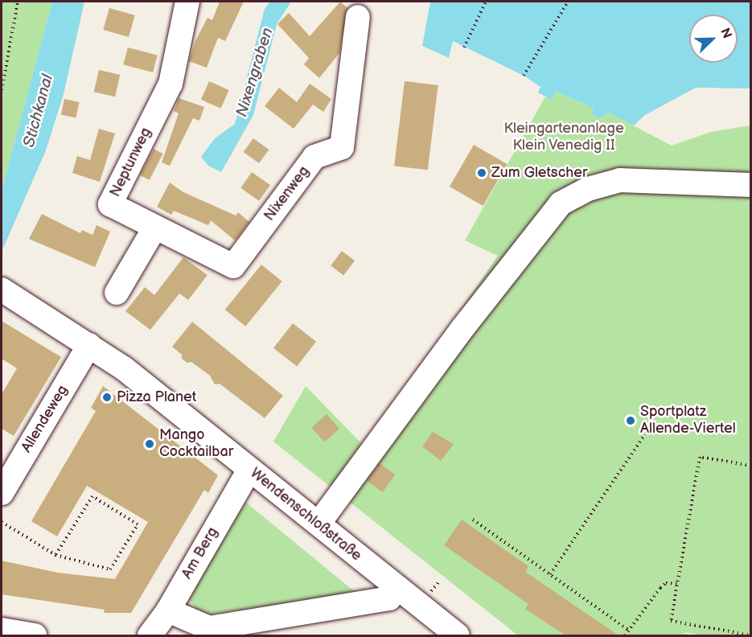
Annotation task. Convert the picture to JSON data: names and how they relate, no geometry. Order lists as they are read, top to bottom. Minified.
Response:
{"streets":{"street":["Neptunweg","Nixenweg","Allendeweg","Wendenschloßstraße","Am Berg"]},"crossings":[["Neptunweg","Nixenweg"],["Allendeweg","Wendenschloßstraße"],["Wendenschloßstraße","Am Berg"]],"water":["Nixengraben","Stichkanal"],"parks":["Kleingartenanlage Klein Venedig II"],"places":["Zum Gletscher","Pizza Planet","Sportplatz Allende-Viertel","Mango Cocktailbar"],"north":"top right"}
